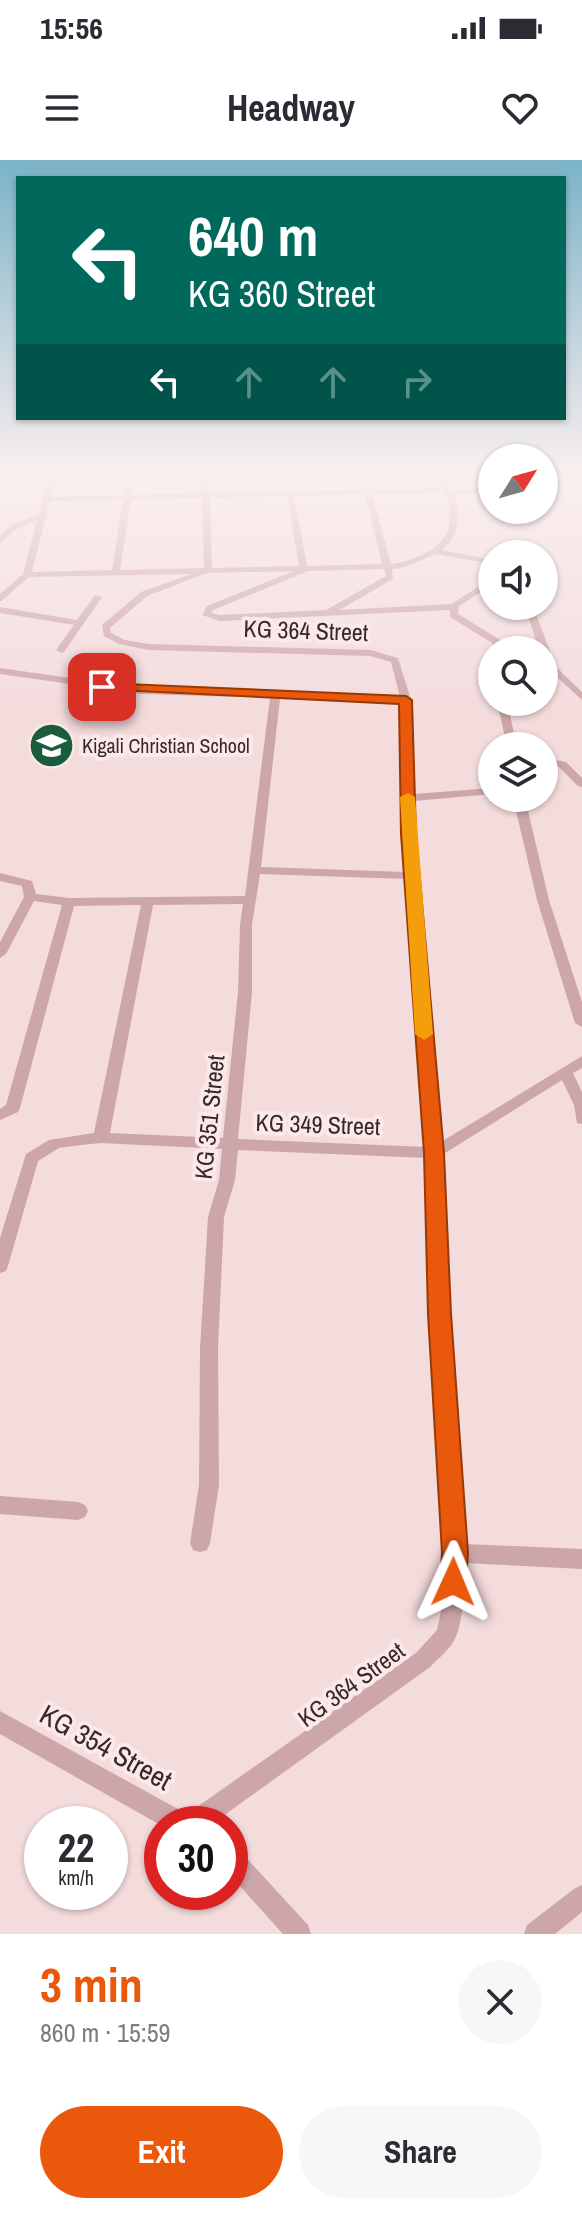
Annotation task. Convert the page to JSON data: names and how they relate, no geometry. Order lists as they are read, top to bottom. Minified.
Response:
{"streets":{"street":["KG 364 Street","KG 351 Street","KG 349 Street","KG 354 Street"]},"crossings":[["KG 364 Street","KG 349 Street"],["KG 351 Street","KG 349 Street"]],"places":{"school or university":["Kigali Christian School"]},"north":"top right","page":{"status":"15:56","header":"Headway","turn":["640 m","KG 360 Street"],"speed":"22 km/h","limit":"30","heading":["3 min","860 m · 15:59"],"buttons":["Exit","Share"]}}
